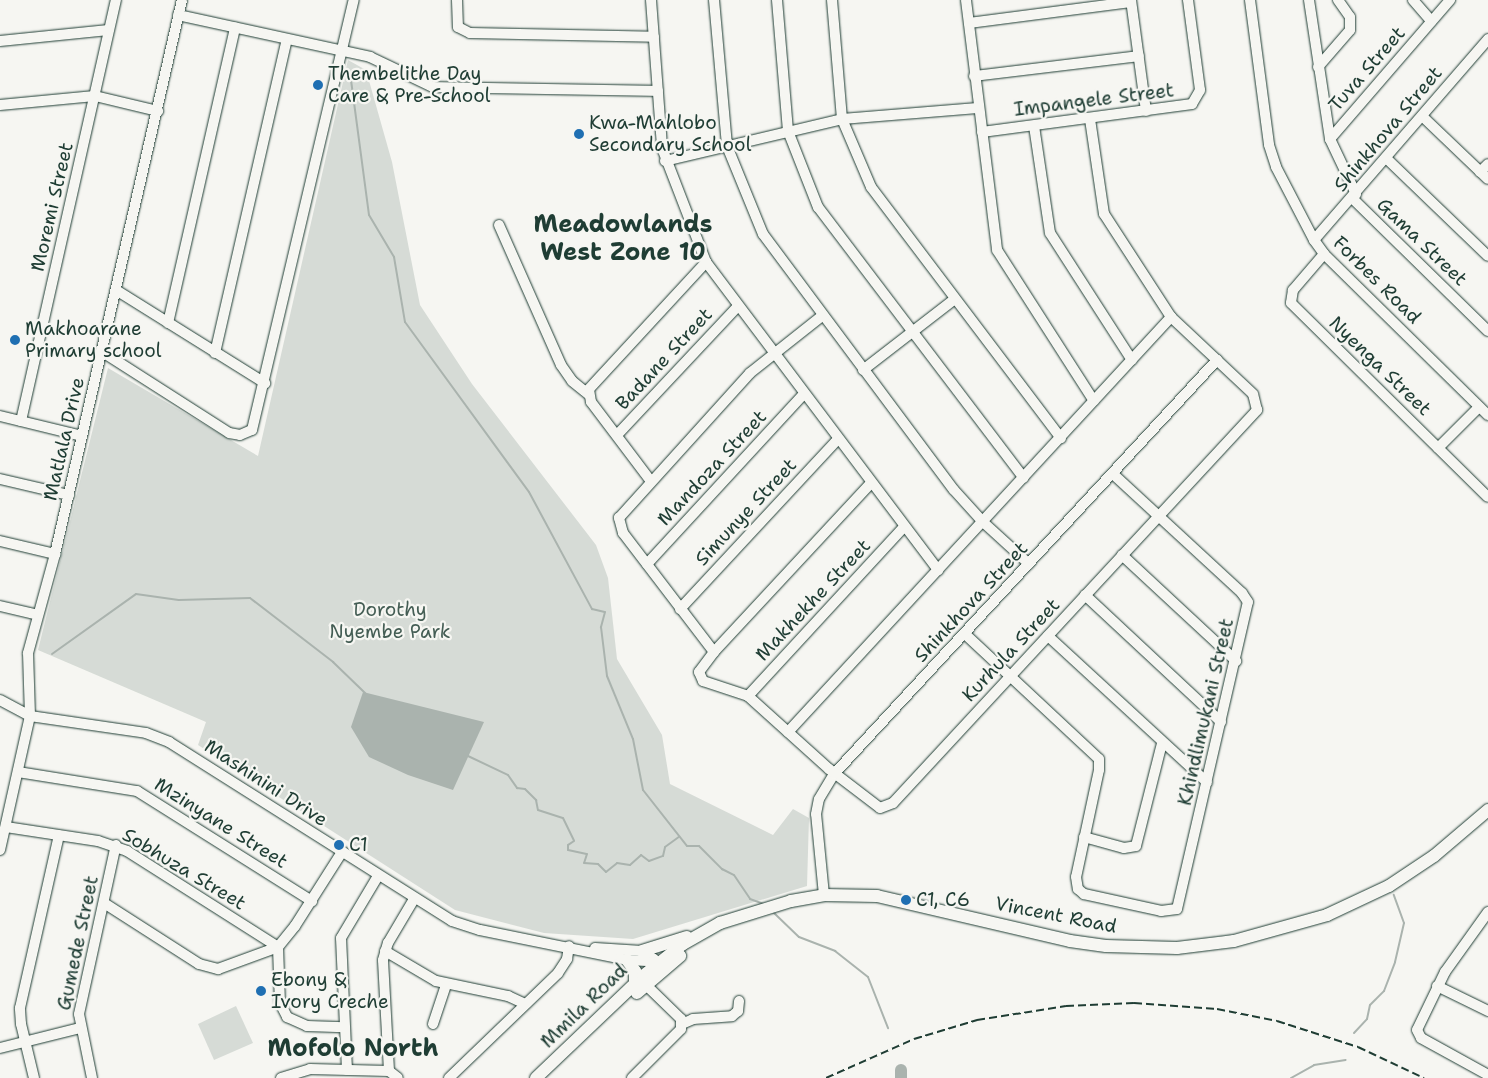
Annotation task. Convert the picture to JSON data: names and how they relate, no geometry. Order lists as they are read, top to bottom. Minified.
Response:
{"streets":{"main road":["Vincent Road","Mmila Road"],"street":["Tuva Street","Impangele Street","Shinkhova Street","Moremi Street","Gama Street","Forbes Road","Badane Street","Nyenga Street","Matlala Drive","Mandoza Street","Simunye Street","Makhekhe Street","Kurhula Street","Khindlimukani Street","Mashinini Drive","Mzinyane Street","Sobhuza Street","Gumede Street"]},"crossings":[["Tuva Street","Gama Street"],["Impangele Street","Kurhula Street"],["Shinkhova Street","Gama Street"],["Shinkhova Street","Forbes Road"],["Shinkhova Street","Kurhula Street"],["Shinkhova Street","Khindlimukani Street"],["Shinkhova Street","Vincent Road"],["Forbes Road","Nyenga Street"],["Matlala Drive","Mashinini Drive"],["Matlala Drive","Mzinyane Street"],["Matlala Drive","Sobhuza Street"],["Makhekhe Street","Kurhula Street"],["Kurhula Street","Khindlimukani Street"],["Mashinini Drive","Vincent Road"],["Mashinini Drive","Mmila Road"],["Sobhuza Street","Gumede Street"],["Vincent Road","Mmila Road"]],"districts":["Meadowlands West Zone 10","Mofolo North"],"parks":["Dorothy Nyembe Park"],"places":["Thembelithe Day Care & Pre-School","Kwa-Mahlobo Secondary School","Makhoarane Primary school","C1","C1, C6","Ebony & Ivory Creche"]}
